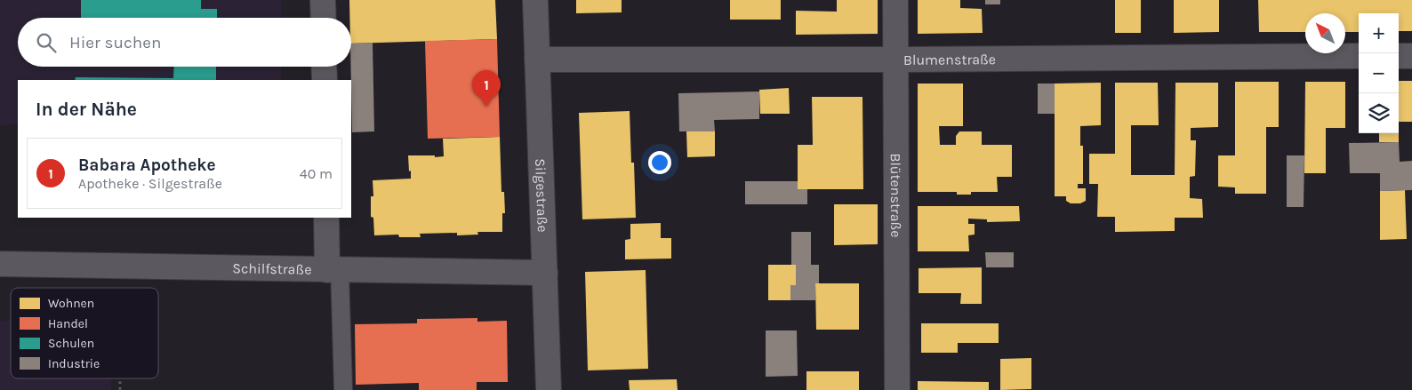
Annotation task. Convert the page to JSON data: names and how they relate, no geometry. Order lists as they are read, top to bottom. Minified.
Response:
{"streets":{"street":["Blumenstraße","Silgestraße","Blütenstraße","Schilfstraße"]},"crossings":[["Blumenstraße","Silgestraße"],["Blumenstraße","Blütenstraße"],["Silgestraße","Schilfstraße"]],"legend":["Wohnen","Handel","Schulen","Industrie"],"north":"top left","page":{"map_buttons":["+","−"],"search":"Hier suchen","pins":"1","heading":"In der Nähe","list":[{"mark":"1","name":"Babara Apotheke","note":"Apotheke · Silgestraße","value":"40 m"}]}}
